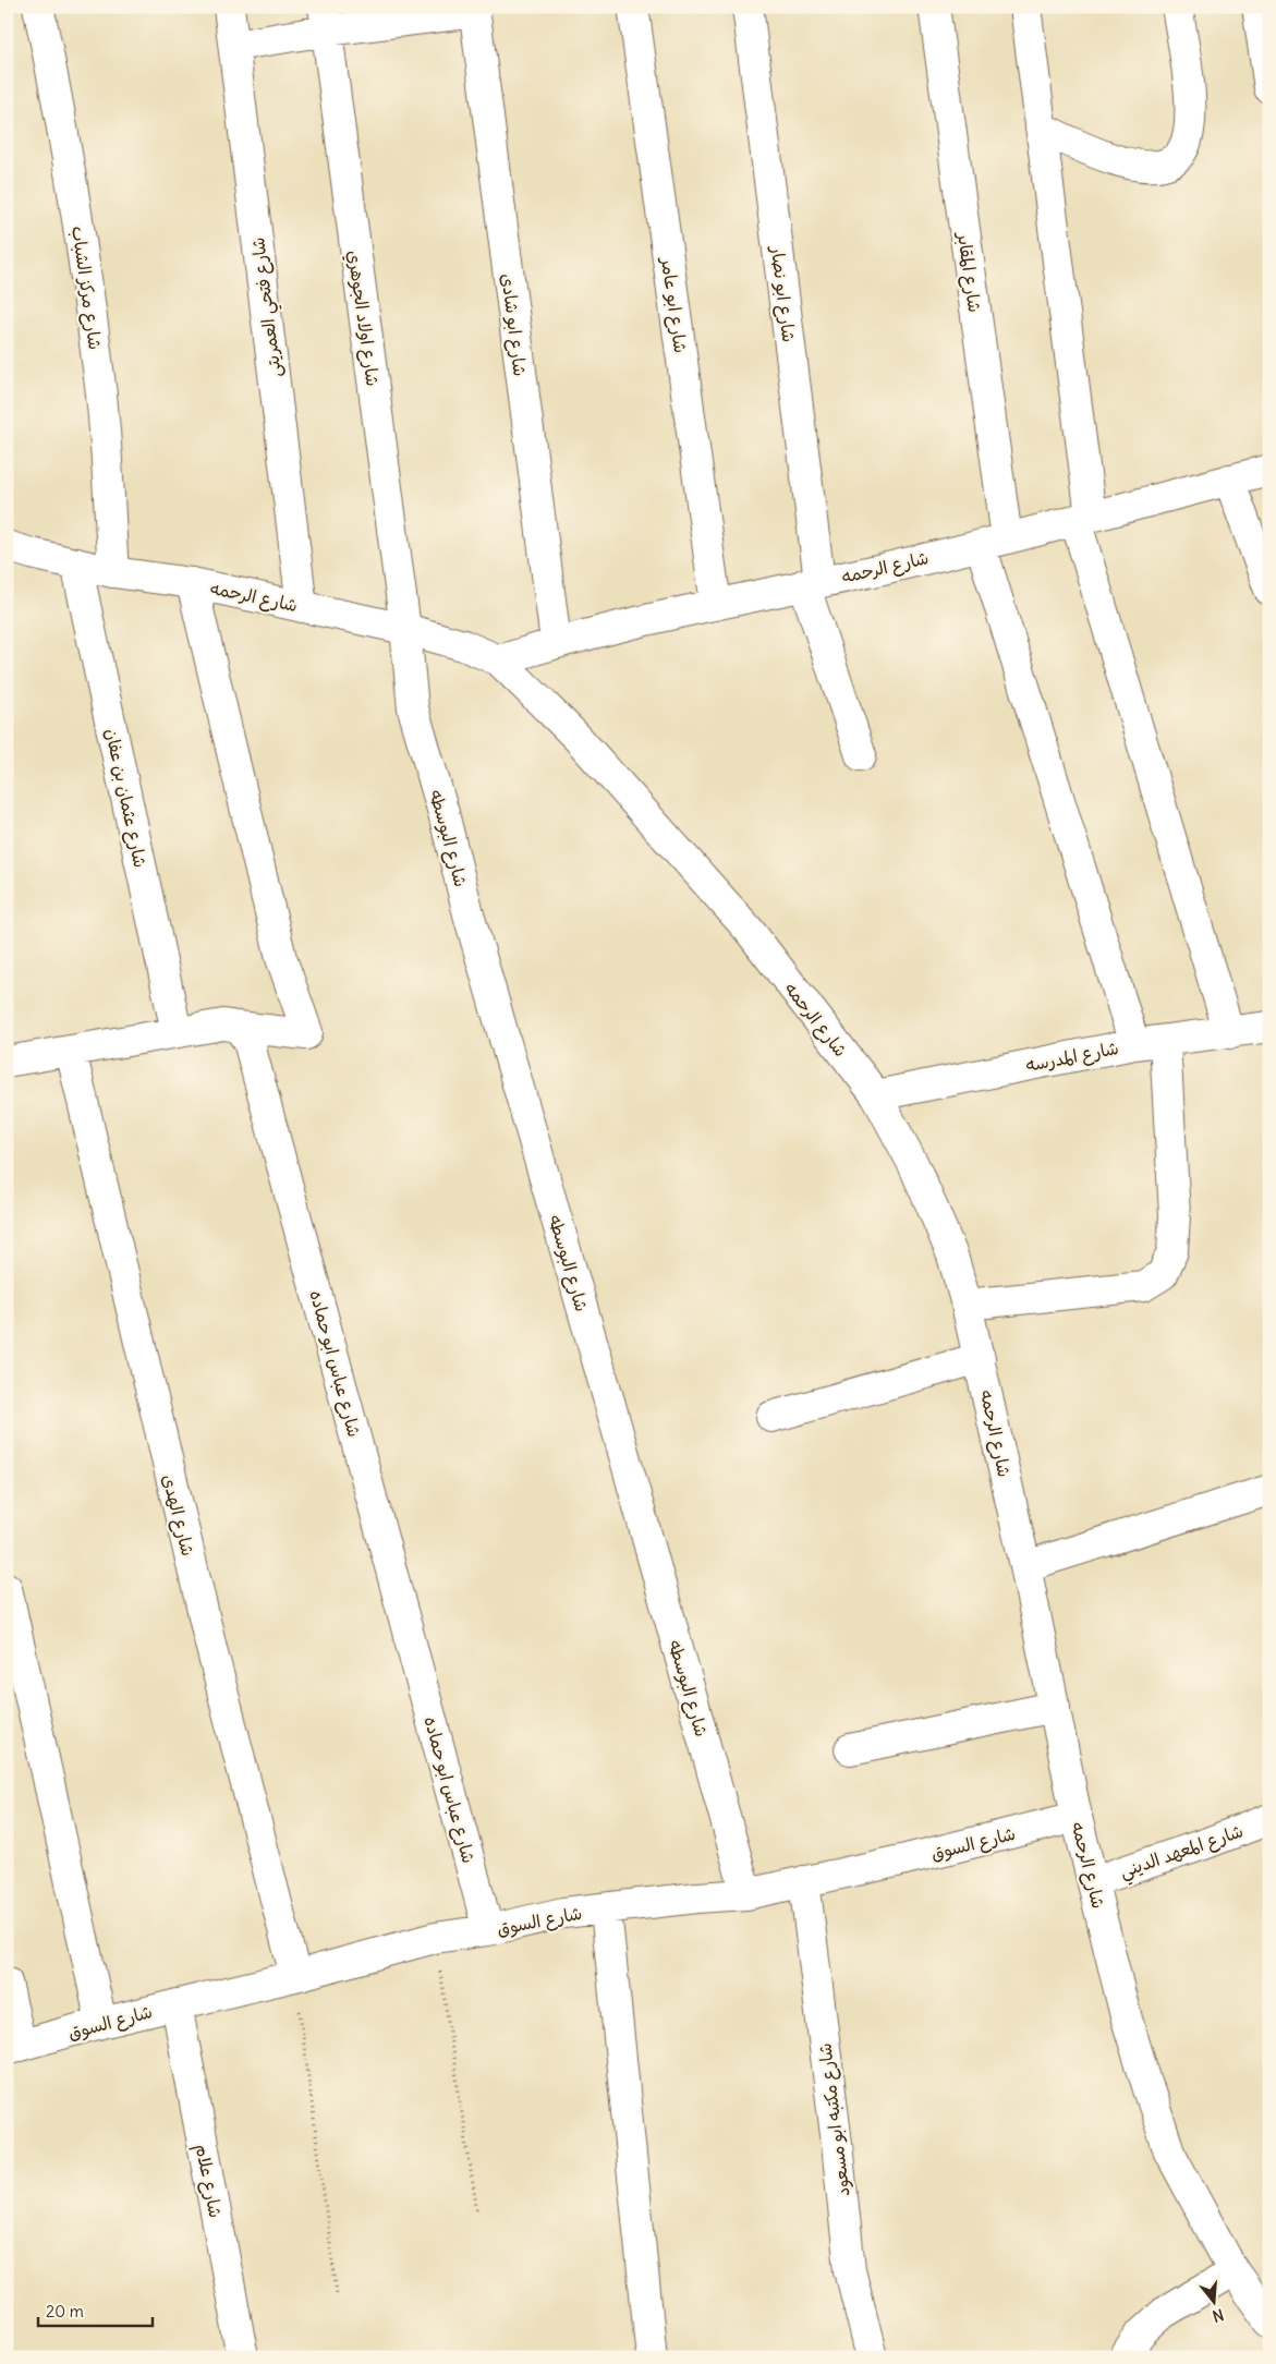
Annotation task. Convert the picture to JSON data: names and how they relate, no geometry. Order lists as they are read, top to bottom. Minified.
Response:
{"streets":{"street":["شارع المقابر","شارع مركز الشباب","شارع ابو نصار","شارع ابو عامر","شارع فتحي العمريتى","شارع اولاد الجوهري","شارع ابو شادى","شارع الرحمه","شارع عثمان بن عفان","شارع البوسطه","شارع المدرسه","شارع عباس ابو حماده","شارع الهدى","شارع السوق","شارع المعهد الديني","شارع مكتبه ابو مسعود","شارع علام"]},"crossings":[["شارع المقابر","شارع الرحمه"],["شارع المقابر","شارع المدرسه"],["شارع مركز الشباب","شارع الرحمه"],["شارع ابو نصار","شارع الرحمه"],["شارع ابو عامر","شارع الرحمه"],["شارع فتحي العمريتى","شارع الرحمه"],["شارع اولاد الجوهري","شارع الرحمه"],["شارع اولاد الجوهري","شارع البوسطه"],["شارع ابو شادى","شارع الرحمه"],["شارع الرحمه","شارع عثمان بن عفان"],["شارع الرحمه","شارع البوسطه"],["شارع الرحمه","شارع المدرسه"],["شارع الرحمه","شارع السوق"],["شارع الرحمه","شارع المعهد الديني"],["شارع البوسطه","شارع السوق"],["شارع عباس ابو حماده","شارع السوق"],["شارع الهدى","شارع السوق"],["شارع السوق","شارع مكتبه ابو مسعود"],["شارع السوق","شارع علام"]],"scale_bar":"20 m","north":"bottom"}
